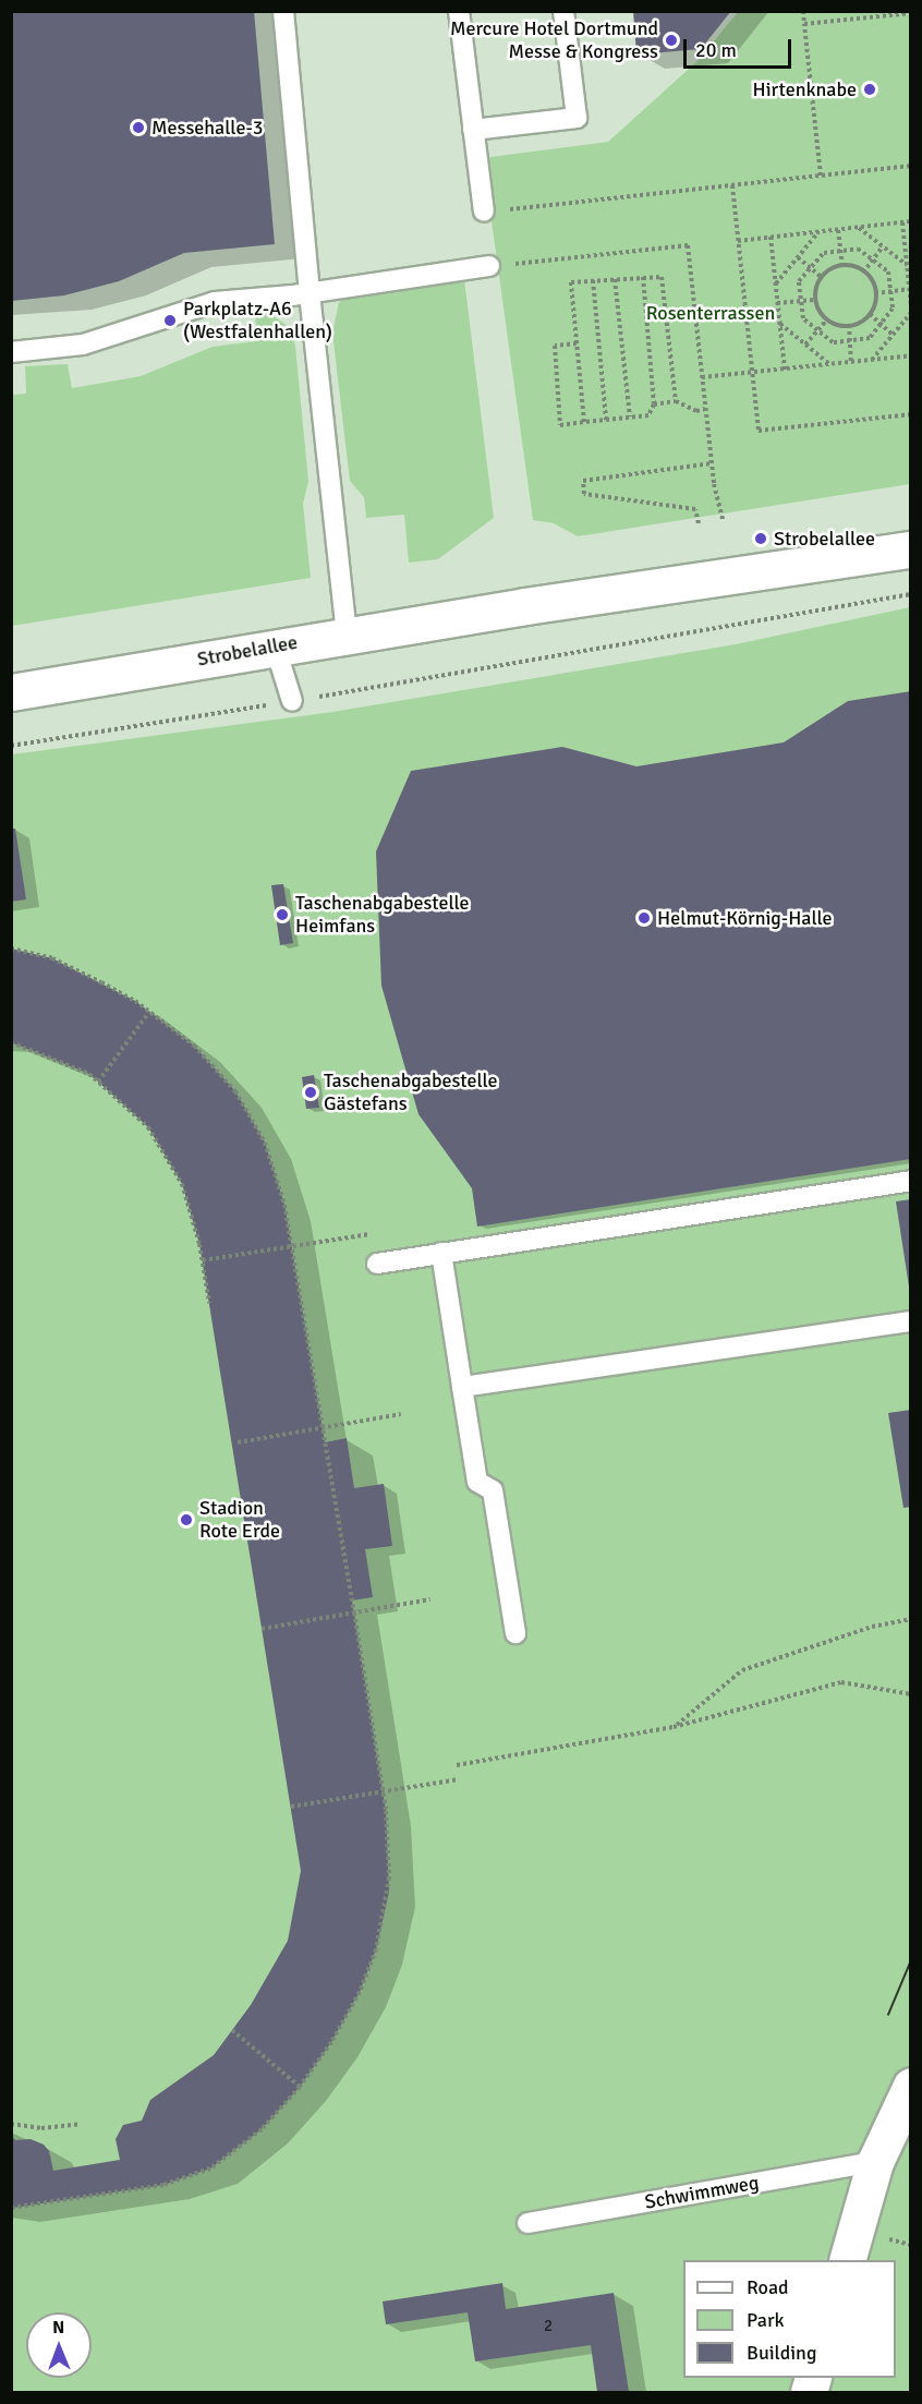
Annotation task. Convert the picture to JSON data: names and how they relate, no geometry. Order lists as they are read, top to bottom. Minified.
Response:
{"streets":{"street":["Strobelallee"],"lane":["Schwimmweg"]},"parks":["Rosenterrassen"],"places":["Mercure Hotel Dortmund Messe & Kongress","Hirtenknabe","Messehalle-3","Parkplatz-A6 (Westfalenhallen)","Strobelallee","Taschenabgabestelle Heimfans","Helmut-Körnig-Halle","Taschenabgabestelle Gästefans","Stadion Rote Erde"],"house_numbers":["2"],"legend":["Road","Park","Building"],"scale_bar":"20 m","north":"top"}
